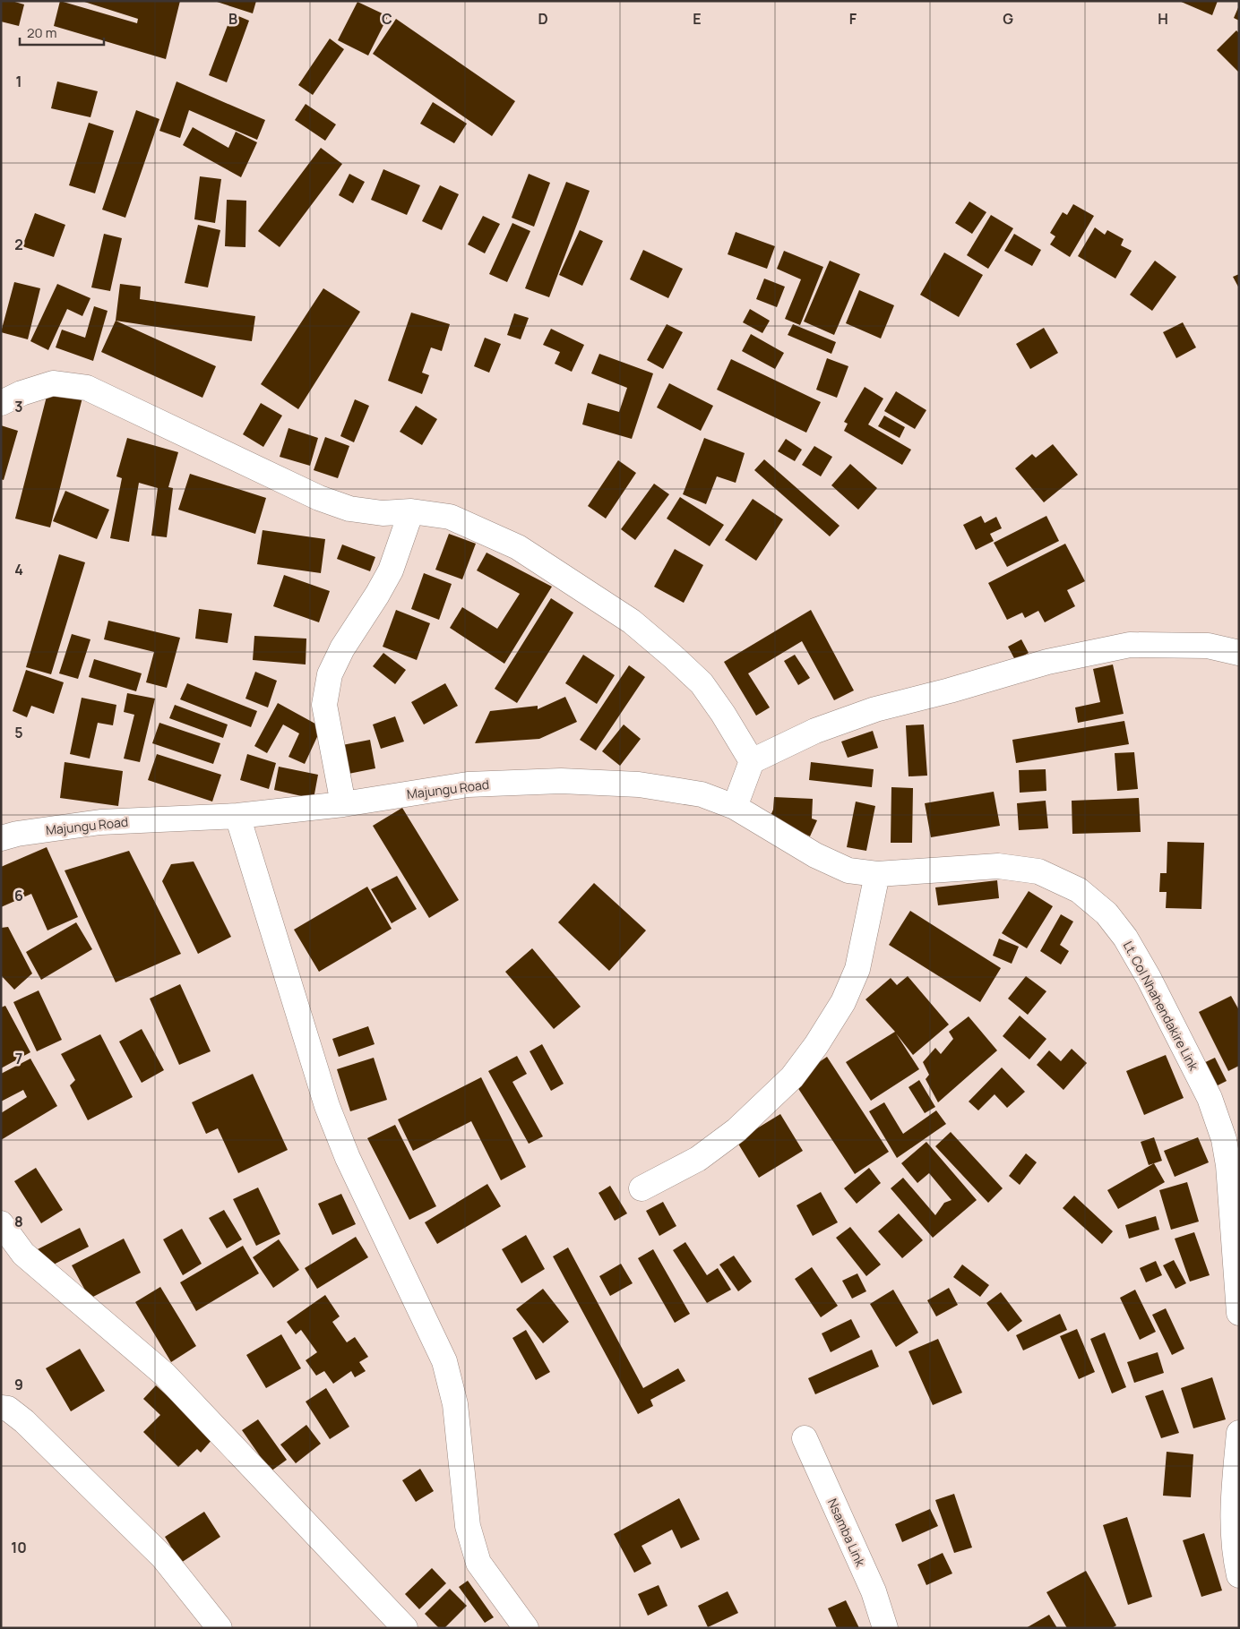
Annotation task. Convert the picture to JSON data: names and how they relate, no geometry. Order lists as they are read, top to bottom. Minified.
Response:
{"streets":{"street":["Majungu Road","Lt. Col Nhahendakire Link","Nsamba Link"]},"crossings":[["Majungu Road","Lt. Col Nhahendakire Link"]],"scale_bar":"20 m","grid":{"columns":["B","C","D","E","F","G","H"],"rows":["1","2","3","4","5","6","7","8","9","10"]}}
